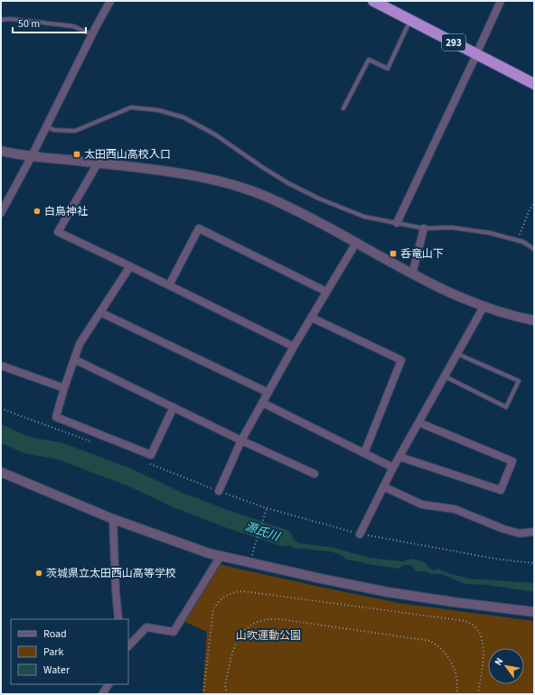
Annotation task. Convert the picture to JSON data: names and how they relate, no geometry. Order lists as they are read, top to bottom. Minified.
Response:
{"streets":{"highway":["293"]},"water":["源氏川"],"parks":["山吹運動公園"],"places":{"transit":["太田西山高校入口","呑竜山下"],"other":["白鳥神社","茨城県立太田西山高等学校"]},"legend":["Road","Park","Water"],"scale_bar":"50 m","north":"top left"}
